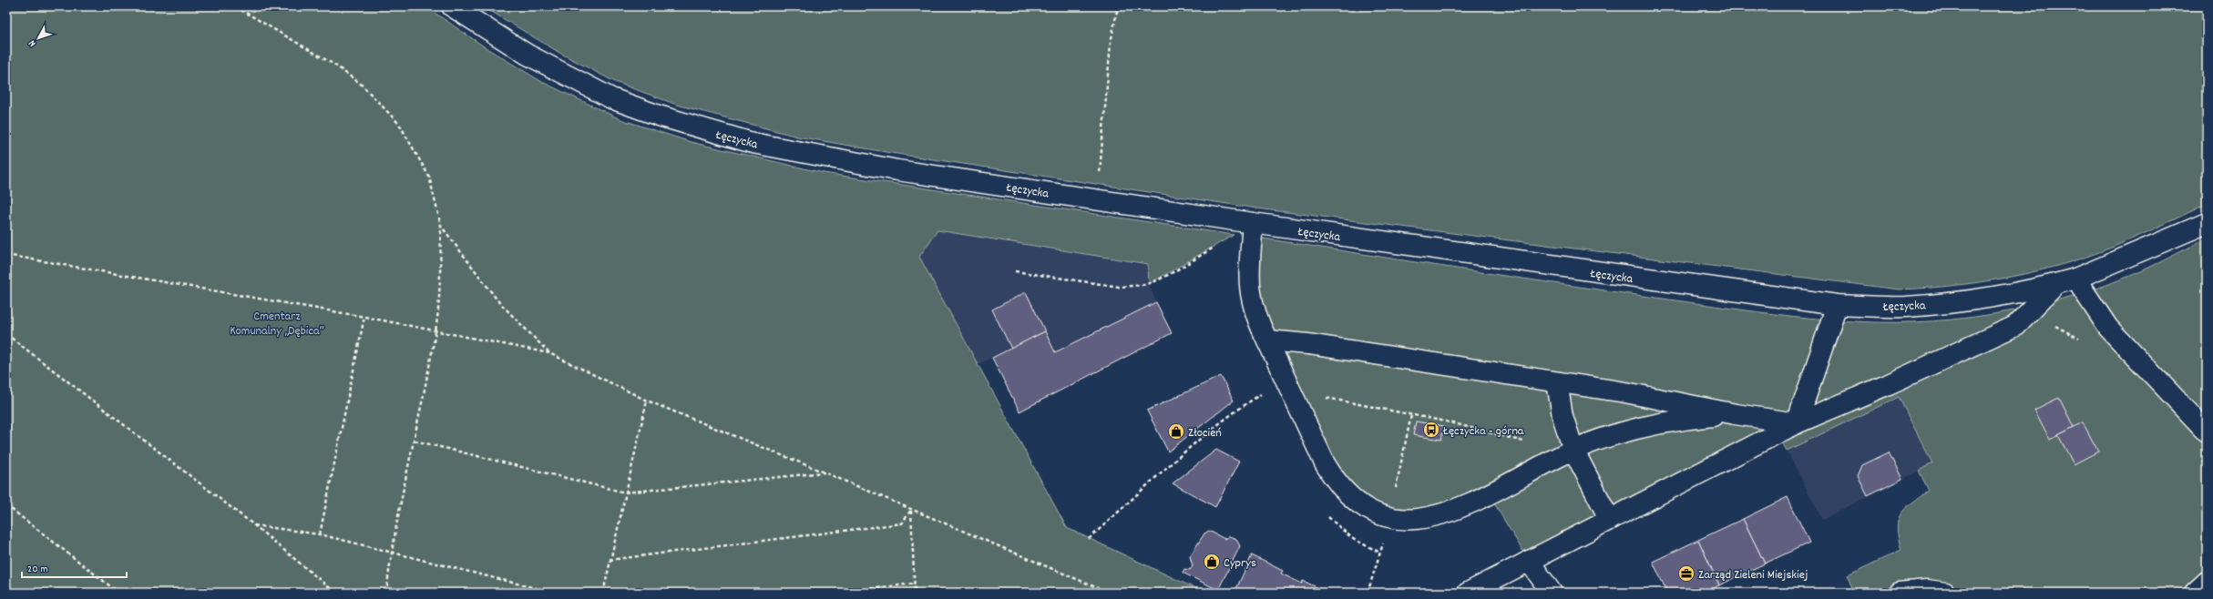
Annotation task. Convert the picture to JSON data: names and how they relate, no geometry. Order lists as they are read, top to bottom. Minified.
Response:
{"streets":{"main road":["Łęczycka"]},"parks":["Cmentarz Komunalny „Dębica”"],"places":{"bus stop":["Łęczycka - górna"],"shop":["Złocień","Cyprys"],"office":["Zarząd Zieleni Miejskiej"]},"scale_bar":"20 m","north":"bottom left"}
